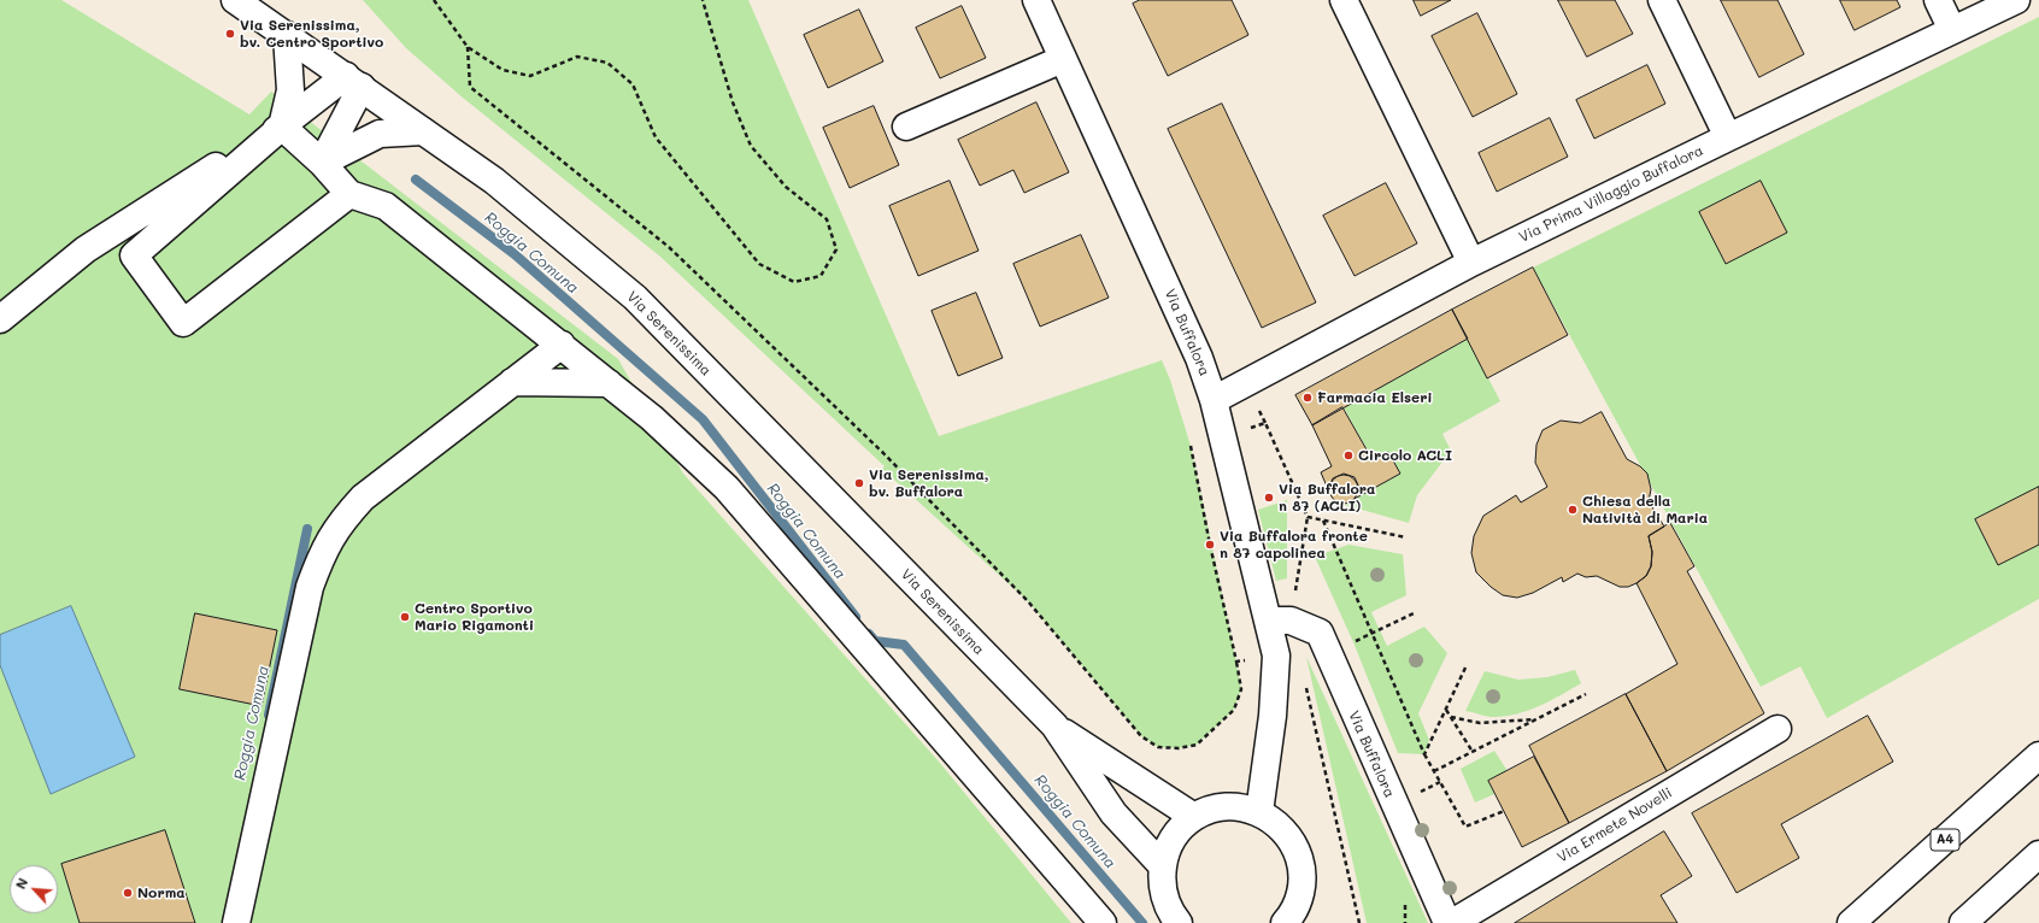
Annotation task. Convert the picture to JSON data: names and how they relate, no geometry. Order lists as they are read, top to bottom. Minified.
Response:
{"streets":{"main road":["Via Prima Villaggio Buffalora","Via Buffalora","Via Serenissima","Via Ermete Novelli","A4"]},"crossings":[["Via Prima Villaggio Buffalora","Via Buffalora"]],"water":["Roggia Comuna"],"places":["Via Serenissima, bv. Centro Sportivo","Farmacia Elseri","Circolo ACLI","Via Serenissima, bv. Buffalora","Via Buffalora n 87 (ACLI)","Chiesa della Natività di Maria","Via Buffalora fronte n 87 capolinea","Centro Sportivo Mario Rigamonti","Norma"],"north":"top left"}
